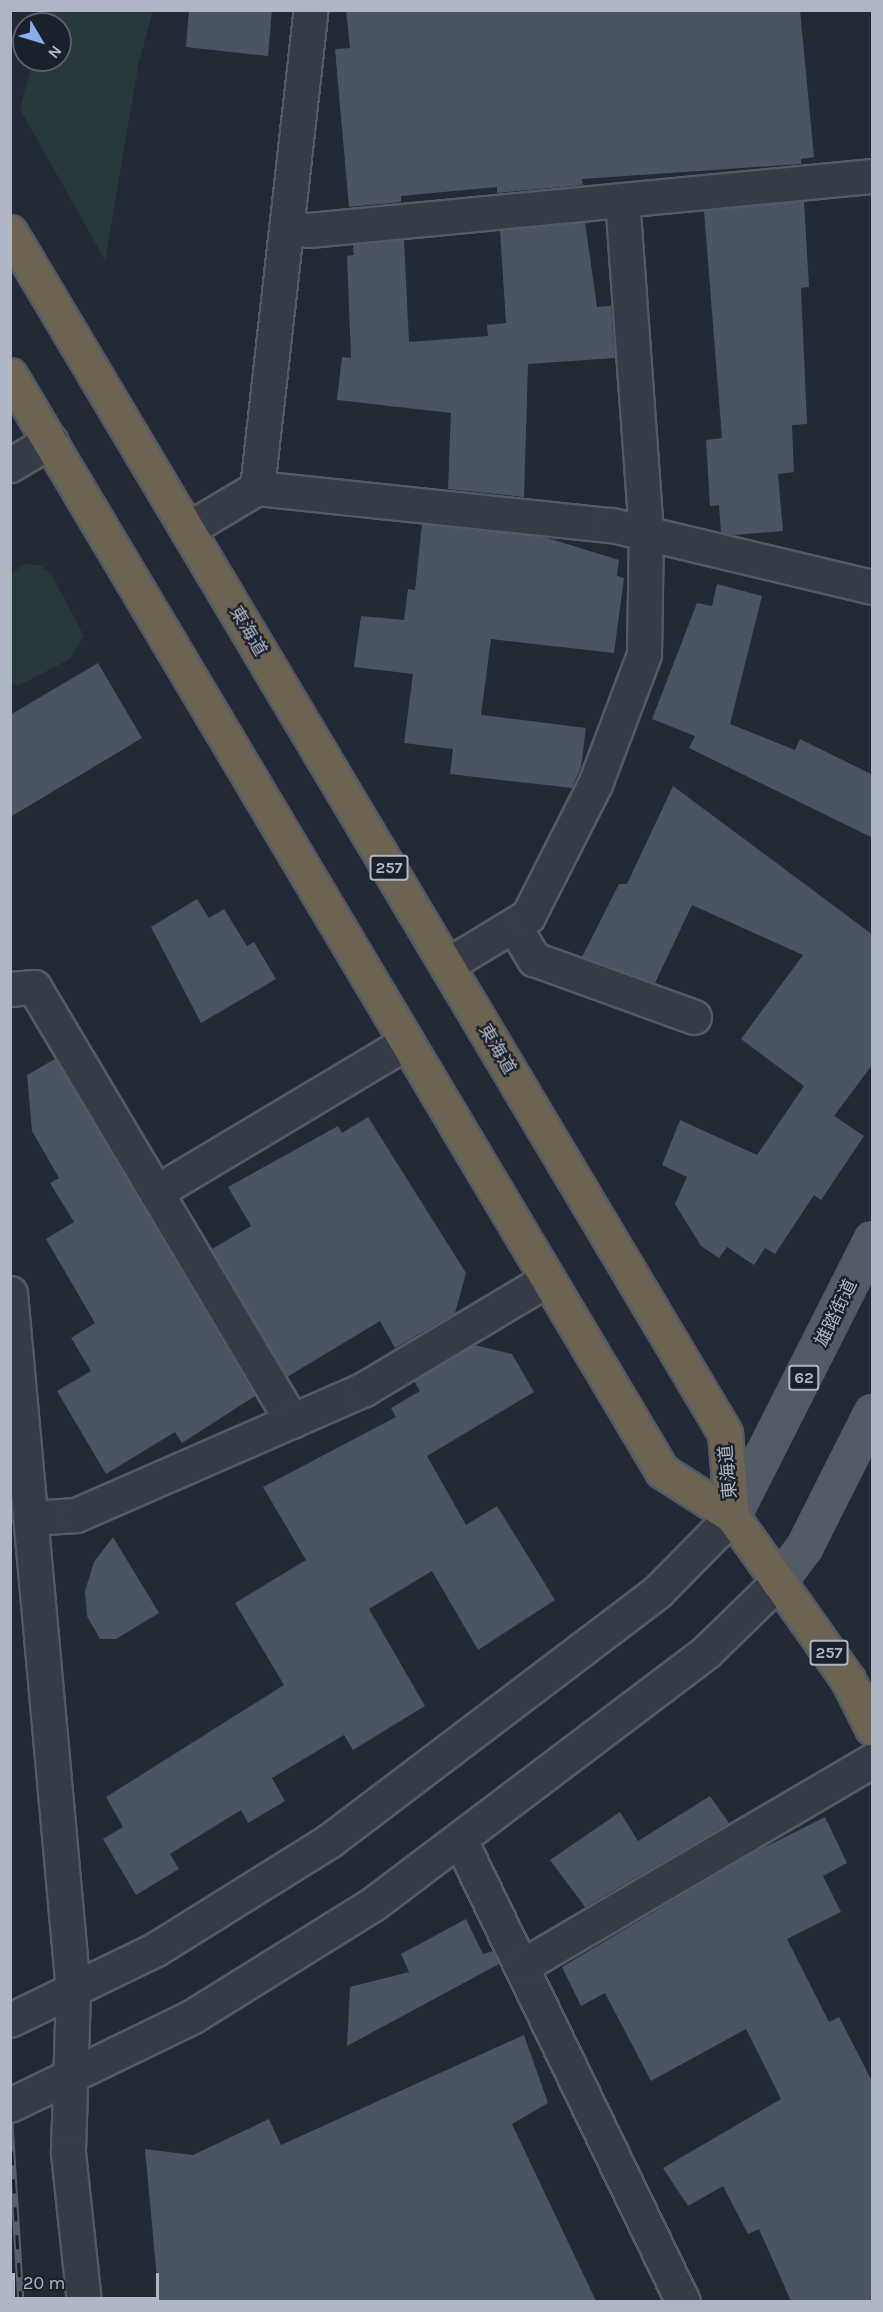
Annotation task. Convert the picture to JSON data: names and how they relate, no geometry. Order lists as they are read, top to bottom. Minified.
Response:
{"streets":{"highway":["東海道","257"],"main road":["雄踏街道","62"]},"crossings":[["東海道","257"],["東海道","雄踏街道"],["257","雄踏街道"]],"scale_bar":"20 m","north":"bottom right"}
